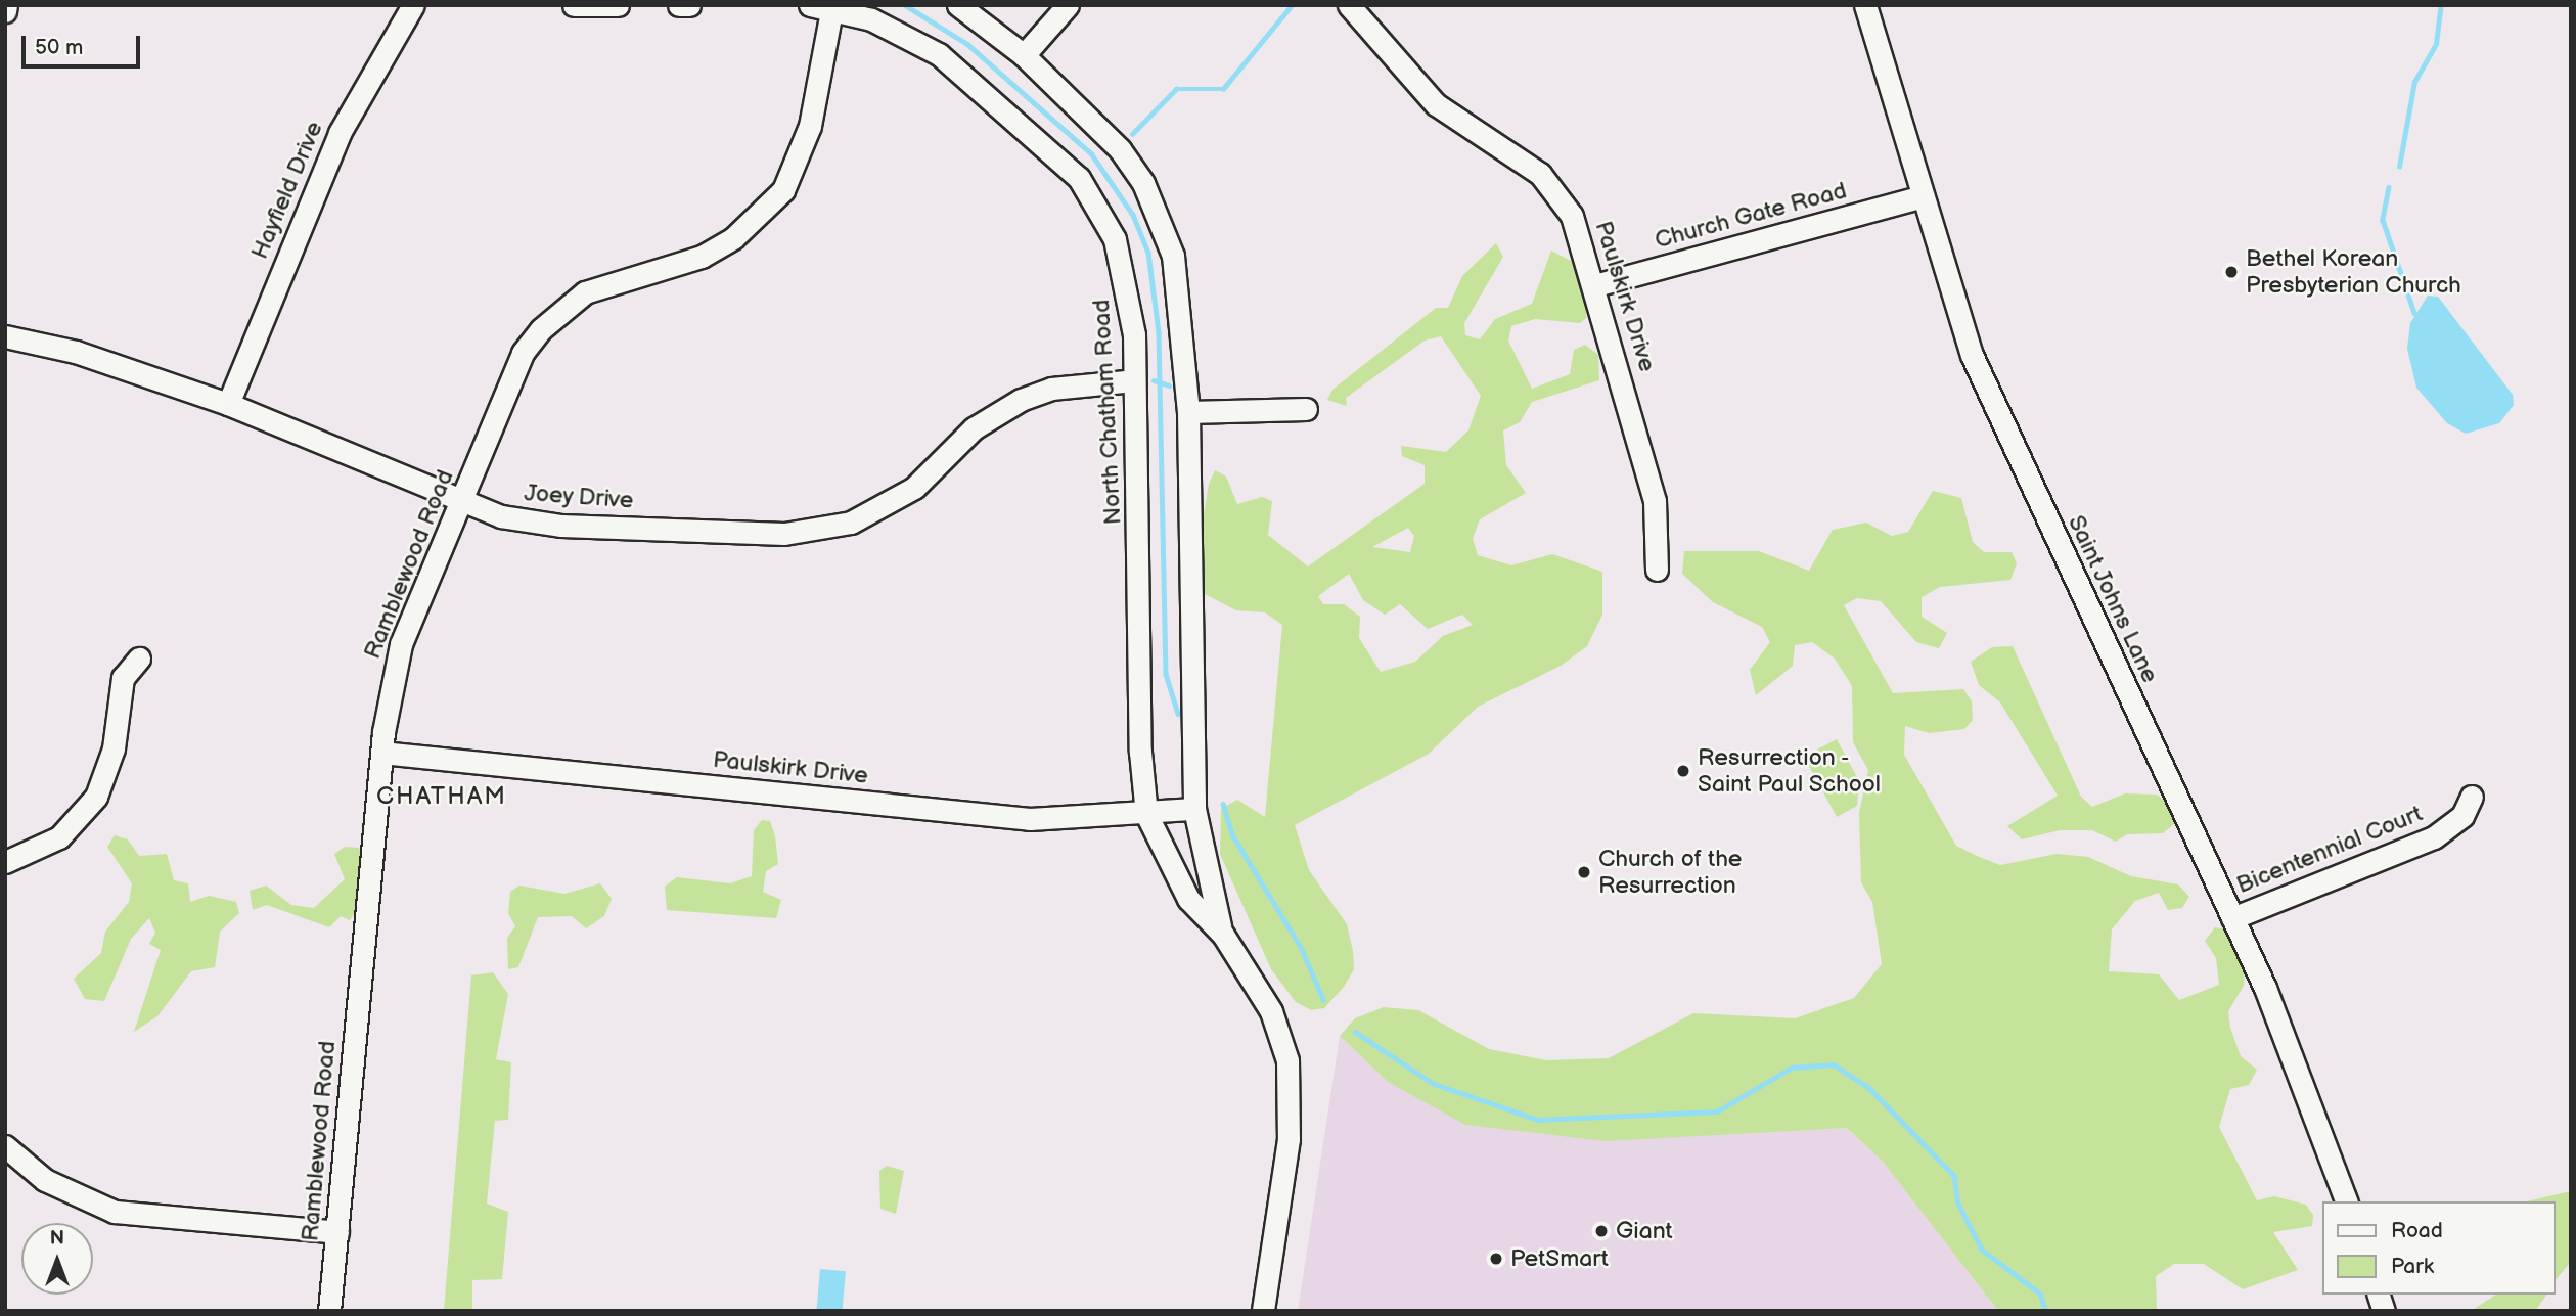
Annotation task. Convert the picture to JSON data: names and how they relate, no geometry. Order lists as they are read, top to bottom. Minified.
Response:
{"streets":{"street":["Hayfield Drive","Church Gate Road","Paulskirk Drive","North Chatham Road","Joey Drive","Ramblewood Road","Saint Johns Lane","Bicentennial Court"]},"crossings":[["Hayfield Drive","Joey Drive"],["Church Gate Road","Paulskirk Drive"],["Church Gate Road","Saint Johns Lane"],["Paulskirk Drive","North Chatham Road"],["Paulskirk Drive","Ramblewood Road"],["North Chatham Road","Joey Drive"],["North Chatham Road","Ramblewood Road"],["Joey Drive","Ramblewood Road"],["Saint Johns Lane","Bicentennial Court"]],"districts":["CHATHAM"],"places":["Bethel Korean Presbyterian Church","Resurrection - Saint Paul School","Church of the Resurrection","Giant","PetSmart"],"legend":["Road","Park"],"scale_bar":"50 m","north":"top"}
